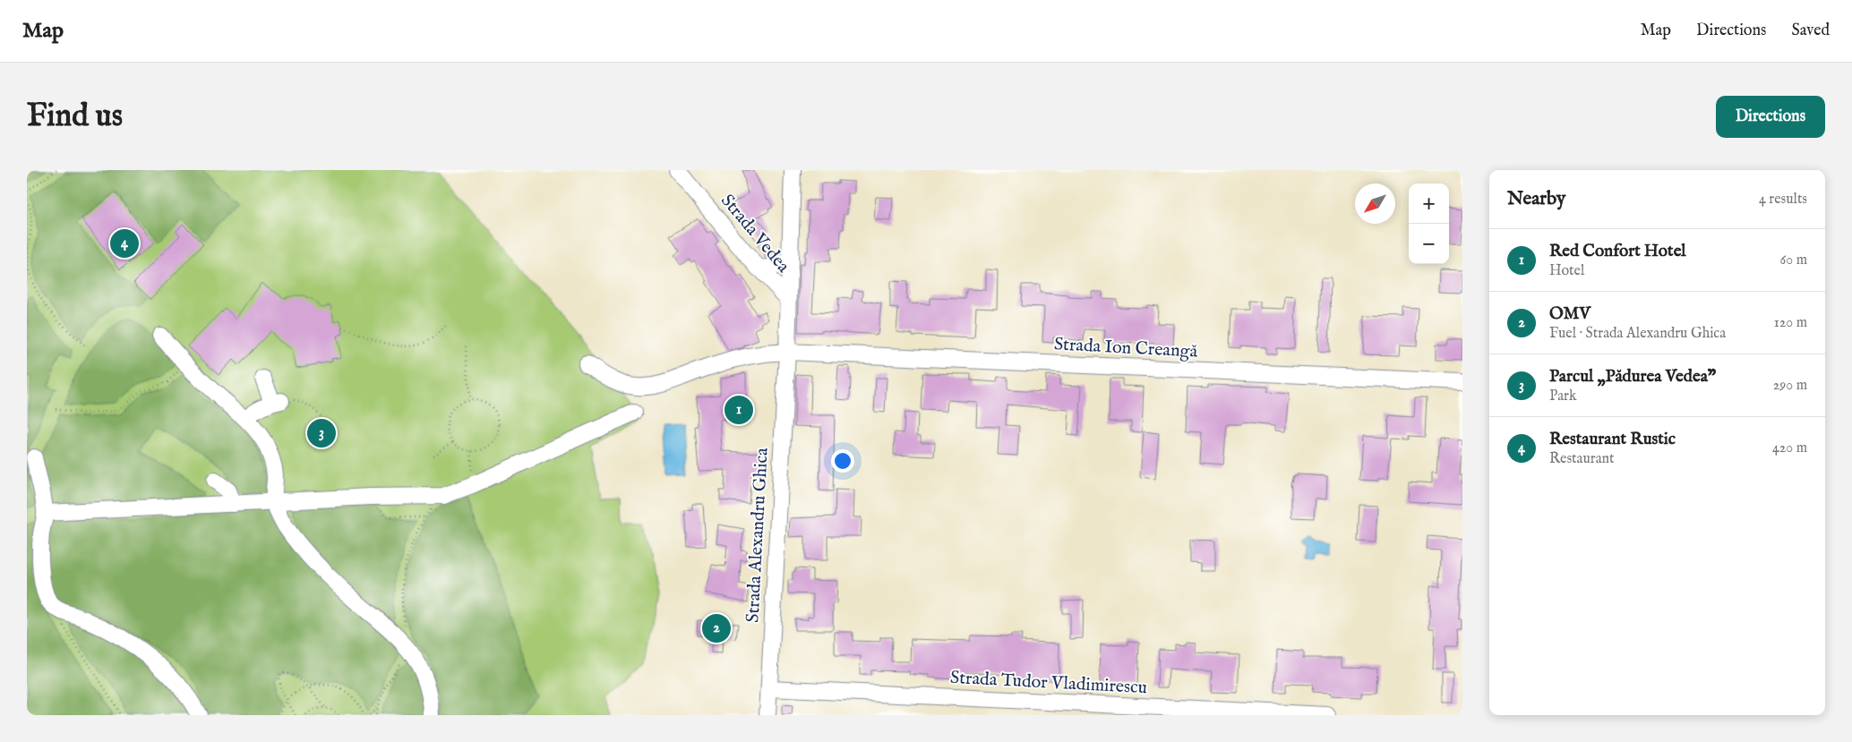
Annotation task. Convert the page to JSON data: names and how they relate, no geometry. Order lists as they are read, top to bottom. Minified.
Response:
{"streets":{"street":["Strada Vedea","Strada Ion Creangă","Strada Alexandru Ghica","Strada Tudor Vladimirescu"]},"crossings":[["Strada Vedea","Strada Alexandru Ghica"],["Strada Ion Creangă","Strada Alexandru Ghica"],["Strada Alexandru Ghica","Strada Tudor Vladimirescu"]],"north":"bottom left","page":{"header":"Map","nav":["Map","Directions","Saved"],"buttons":"Directions","title":"Find us","heading":["Nearby","4 results"],"map_buttons":["+","−"],"pins":["4","1","3","2"],"list":[{"mark":"1","name":"Red Confort Hotel","note":"Hotel","value":"60 m"},{"mark":"2","name":"OMV","note":"Fuel · Strada Alexandru Ghica","value":"120 m"},{"mark":"3","name":"Parcul „Pădurea Vedea”","note":"Park","value":"290 m"},{"mark":"4","name":"Restaurant Rustic","note":"Restaurant","value":"420 m"}]}}
